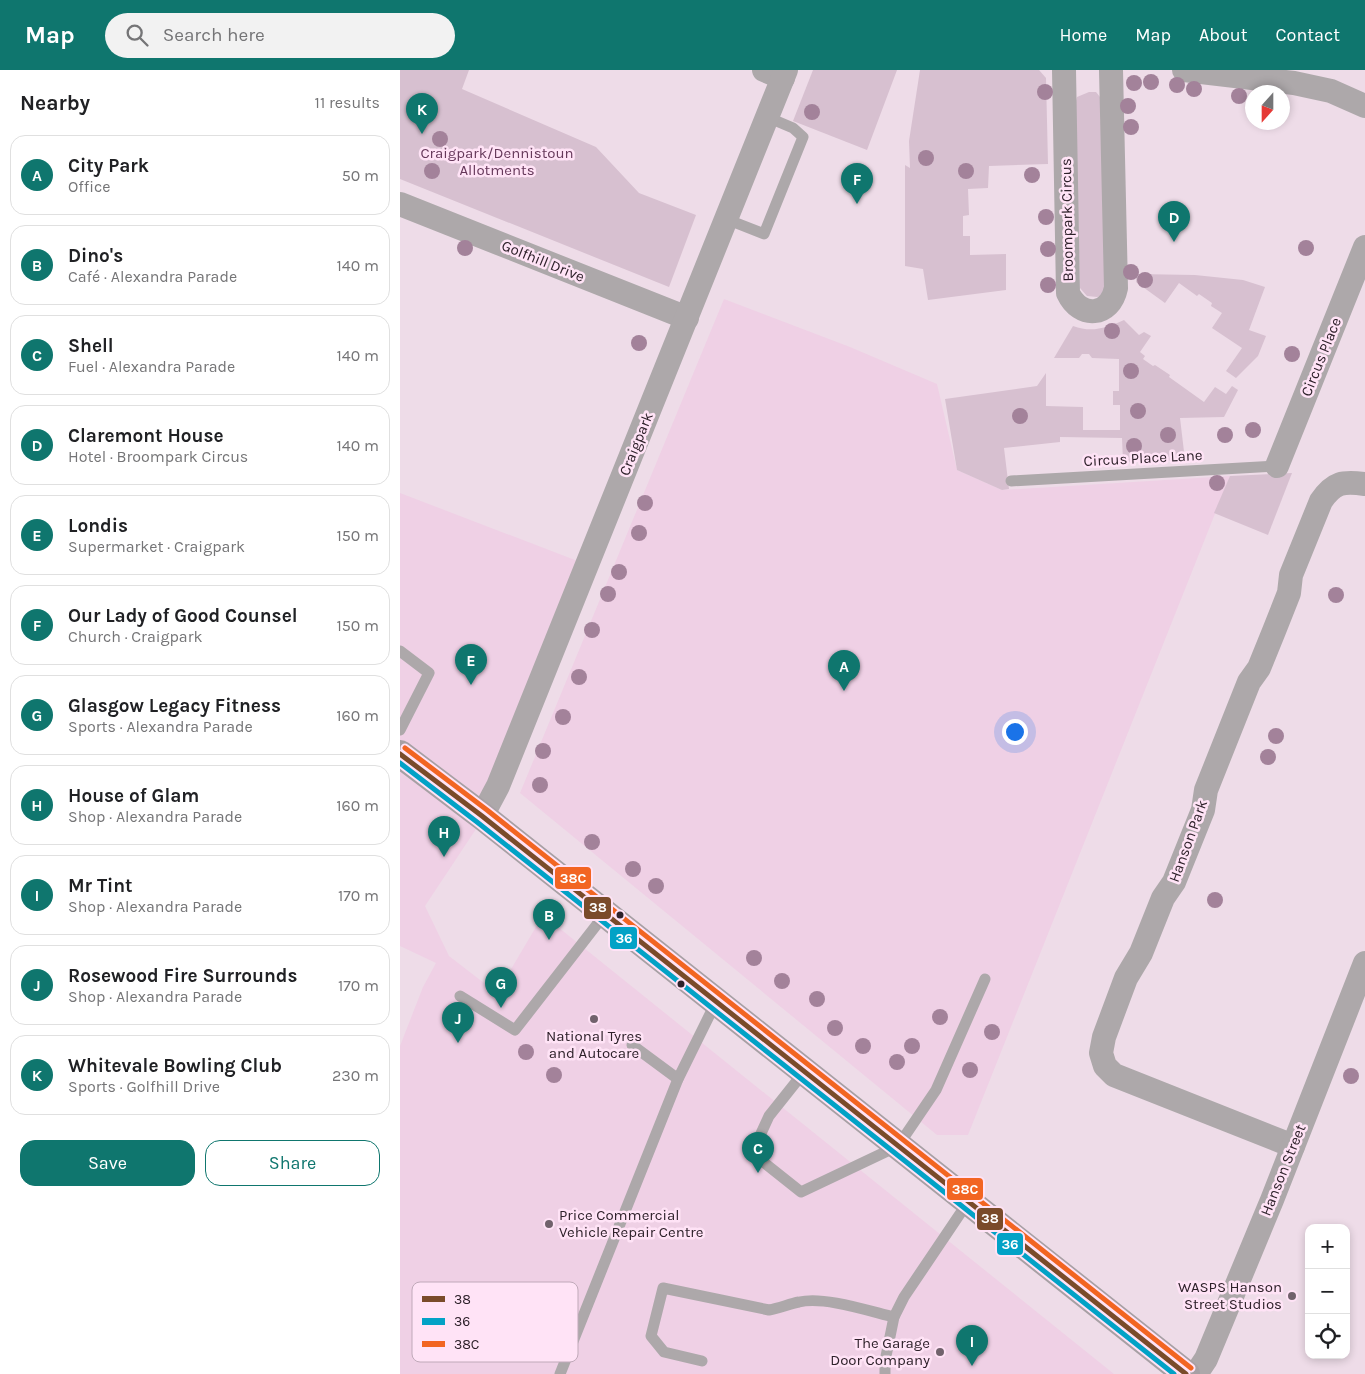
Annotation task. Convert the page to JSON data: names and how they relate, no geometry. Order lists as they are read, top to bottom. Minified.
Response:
{"streets":{"street":["Broompark Circus","Golfhill Drive","Circus Place","Craigpark","Hanson Park","Hanson Street"],"lane":["Circus Place Lane"]},"crossings":[["Golfhill Drive","Craigpark"],["Circus Place","Circus Place Lane"],["Hanson Park","Hanson Street"]],"parks":["Craigpark/Dennistoun Allotments"],"places":["National Tyres and Autocare","Price Commercial Vehicle Repair Centre","WASPS Hanson Street Studios","The Garage Door Company"],"lines":["transit line 38C","transit line 38","transit line 36"],"legend":["38","36","38C"],"north":"bottom","page":{"header":"Map","search":"Search here","nav":["Home","Map","About","Contact"],"heading":["Nearby","11 results"],"pins":["K","F","D","E","A","H","B","G","J","C","I"],"list":[{"mark":"A","name":"City Park","note":"Office","value":"50 m"},{"mark":"B","name":"Dino's","note":"Café · Alexandra Parade","value":"140 m"},{"mark":"C","name":"Shell","note":"Fuel · Alexandra Parade","value":"140 m"},{"mark":"D","name":"Claremont House","note":"Hotel · Broompark Circus","value":"140 m"},{"mark":"E","name":"Londis","note":"Supermarket · Craigpark","value":"150 m"},{"mark":"F","name":"Our Lady of Good Counsel","note":"Church · Craigpark","value":"150 m"},{"mark":"G","name":"Glasgow Legacy Fitness","note":"Sports · Alexandra Parade","value":"160 m"},{"mark":"H","name":"House of Glam","note":"Shop · Alexandra Parade","value":"160 m"},{"mark":"I","name":"Mr Tint","note":"Shop · Alexandra Parade","value":"170 m"},{"mark":"J","name":"Rosewood Fire Surrounds","note":"Shop · Alexandra Parade","value":"170 m"},{"mark":"K","name":"Whitevale Bowling Club","note":"Sports · Golfhill Drive","value":"230 m"}],"buttons":["Save","Share"],"map_buttons":["+","−"]}}
